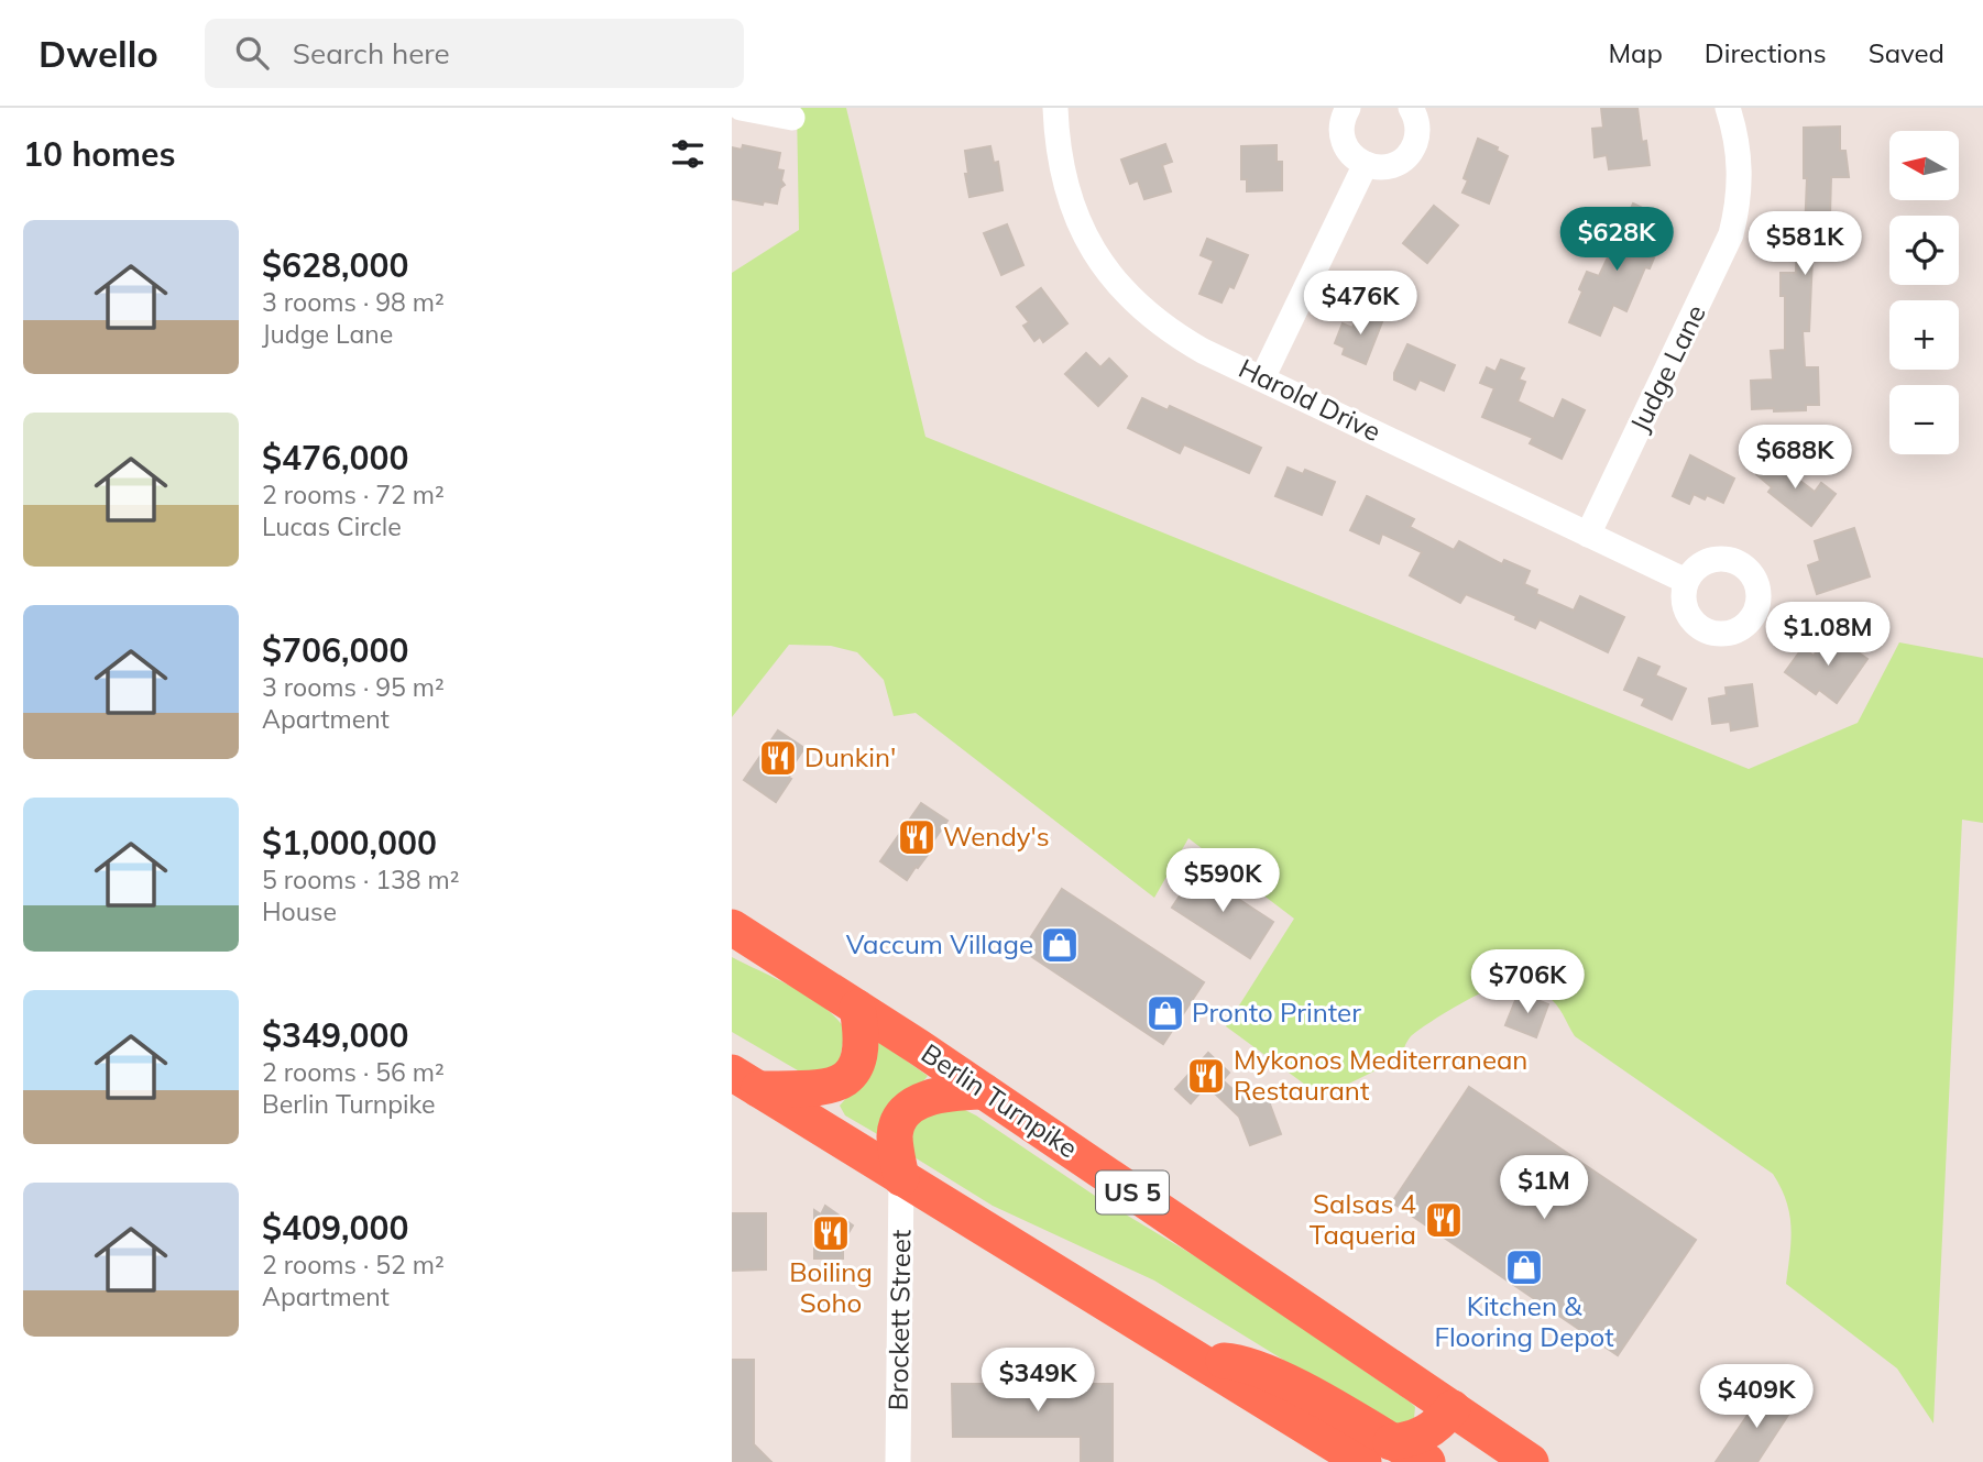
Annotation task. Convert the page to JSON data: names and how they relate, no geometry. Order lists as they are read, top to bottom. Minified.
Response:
{"streets":{"highway":["Berlin Turnpike","US 5"],"street":["Judge Lane","Harold Drive","Brockett Street"]},"crossings":[["Judge Lane","Harold Drive"]],"places":{"restaurant":["Dunkin'","Wendy's","Mykonos Mediterranean Restaurant","Salsas 4 Taqueria","Boiling Soho"],"shop":["Vaccum Village","Pronto Printer","Kitchen & Flooring Depot"]},"north":"left","page":{"header":"Dwello","search":"Search here","nav":["Map","Directions","Saved"],"heading":"10 homes","map_buttons":["+","−"],"list":[{"name":"$628,000","note":"3 rooms · 98 m² · Judge Lane"},{"name":"$476,000","note":"2 rooms · 72 m² · Lucas Circle"},{"name":"$706,000","note":"3 rooms · 95 m² · Apartment"},{"name":"$1,000,000","note":"5 rooms · 138 m² · House"},{"name":"$349,000","note":"2 rooms · 56 m² · Berlin Turnpike"},{"name":"$409,000","note":"2 rooms · 52 m² · Apartment"}],"price":["$628K","$581K","$476K","$688K","$1.08M","$590K","$706K","$1M","$349K","$409K"]}}
